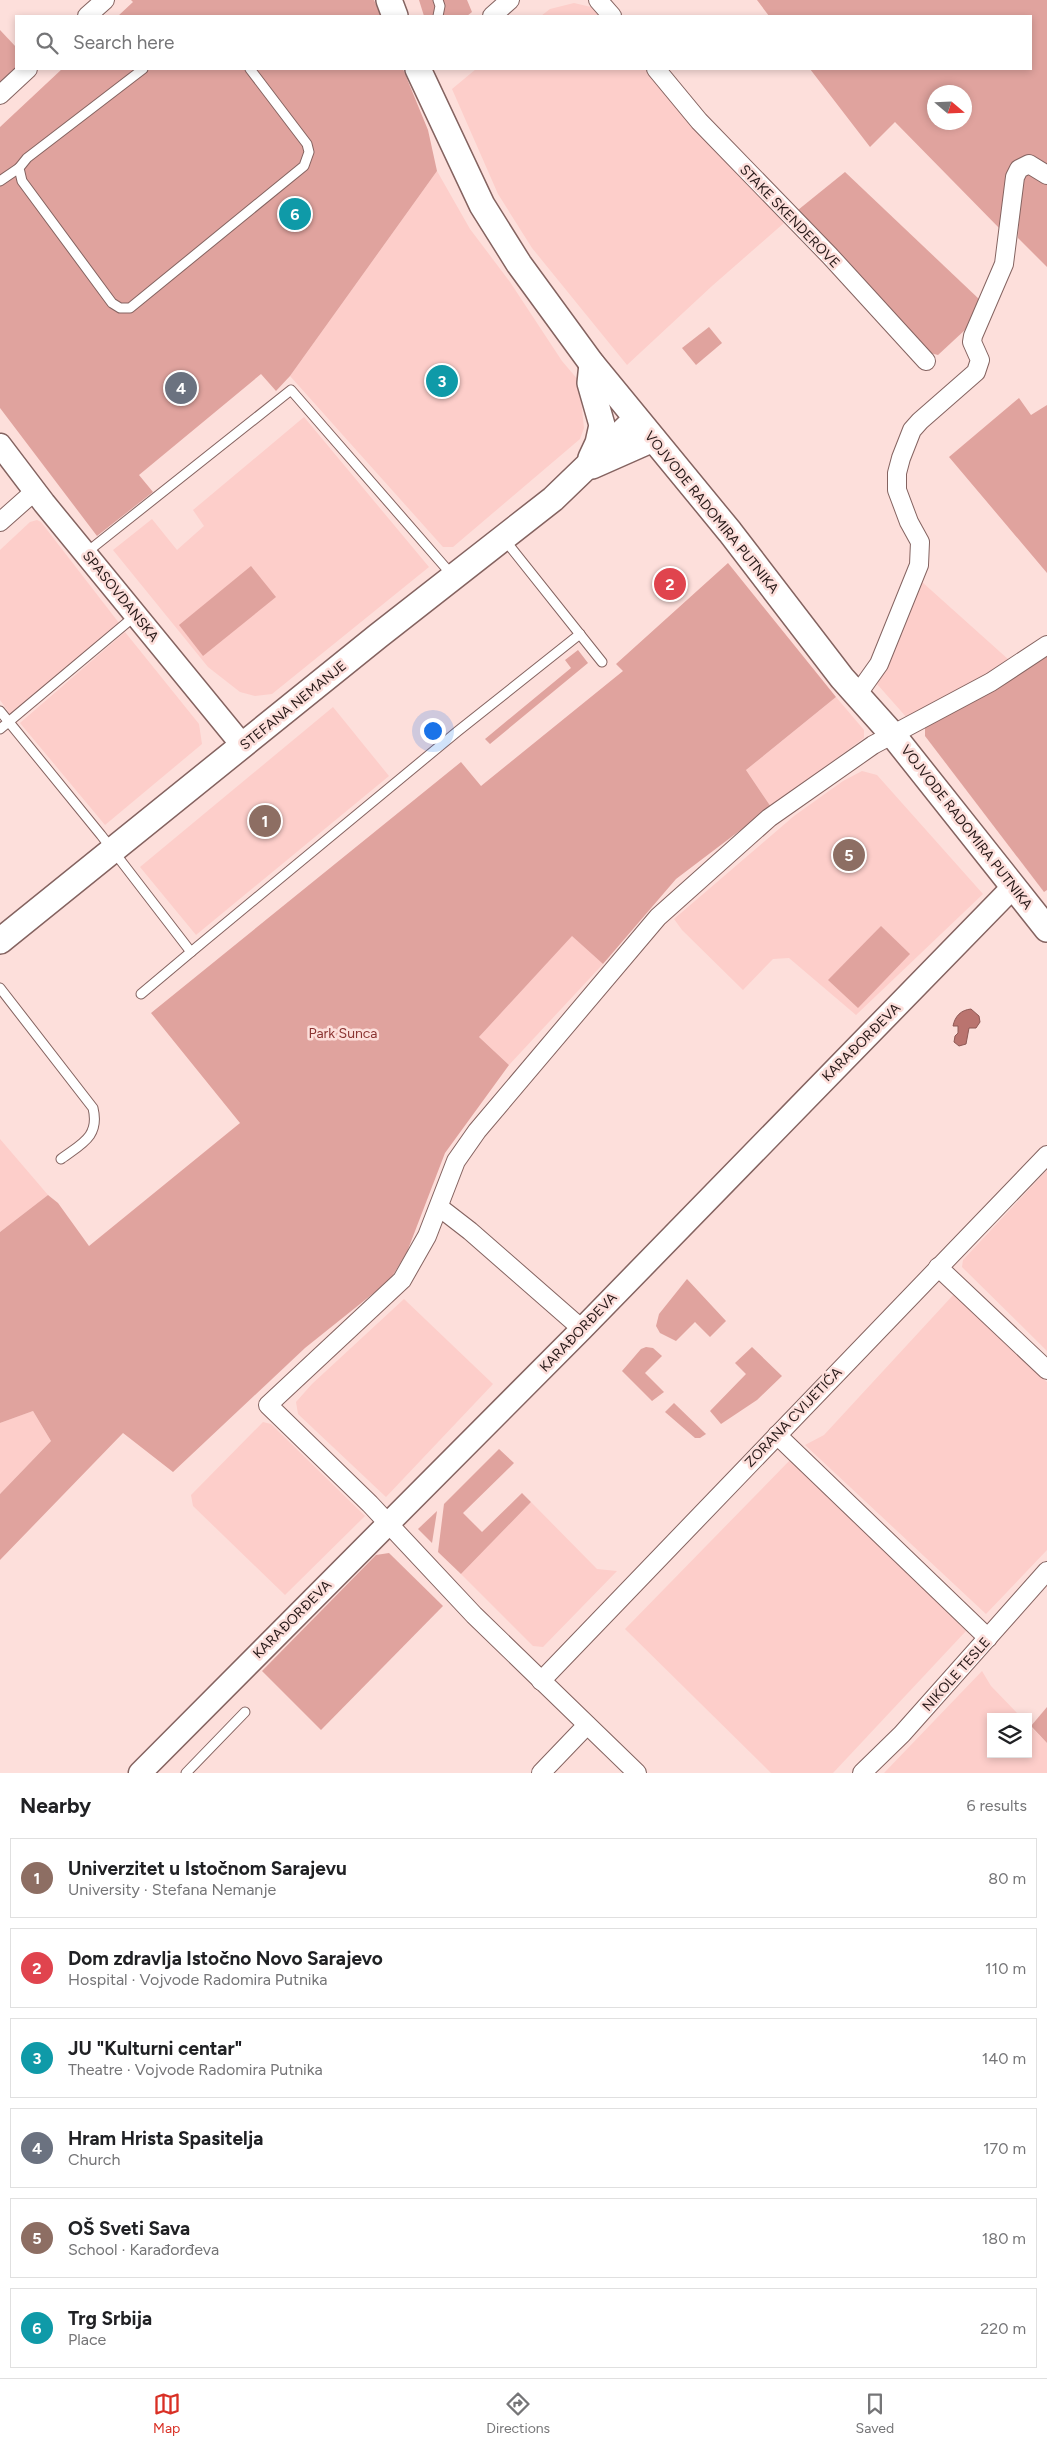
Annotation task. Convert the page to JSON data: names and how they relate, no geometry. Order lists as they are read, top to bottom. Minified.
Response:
{"streets":{"main road":["VOJVODE RADOMIRA PUTNIKA","STEFANA NEMANJE"],"street":["STAKE SKENDEROVE","SPASOVDANSKA","KARAĐORĐEVA","ZORANA CVIJETIĆA","NIKOLE TESLE"]},"crossings":[["VOJVODE RADOMIRA PUTNIKA","STEFANA NEMANJE"],["VOJVODE RADOMIRA PUTNIKA","KARAĐORĐEVA"],["SPASOVDANSKA","STEFANA NEMANJE"]],"parks":["Park Sunca"],"north":"right","page":{"search":"Search here","pins":["6","3","4","2","1","5"],"heading":["Nearby","6 results"],"list":[{"mark":"1","name":"Univerzitet u Istočnom Sarajevu","note":"University · Stefana Nemanje","value":"80 m"},{"mark":"2","name":"Dom zdravlja Istočno Novo Sarajevo","note":"Hospital · Vojvode Radomira Putnika","value":"110 m"},{"mark":"3","name":"JU \"Kulturni centar\"","note":"Theatre · Vojvode Radomira Putnika","value":"140 m"},{"mark":"4","name":"Hram Hrista Spasitelja","note":"Church","value":"170 m"},{"mark":"5","name":"OŠ Sveti Sava","note":"School · Karađorđeva","value":"180 m"},{"mark":"6","name":"Trg Srbija","note":"Place","value":"220 m"}],"nav":["Map","Directions","Saved"]}}
